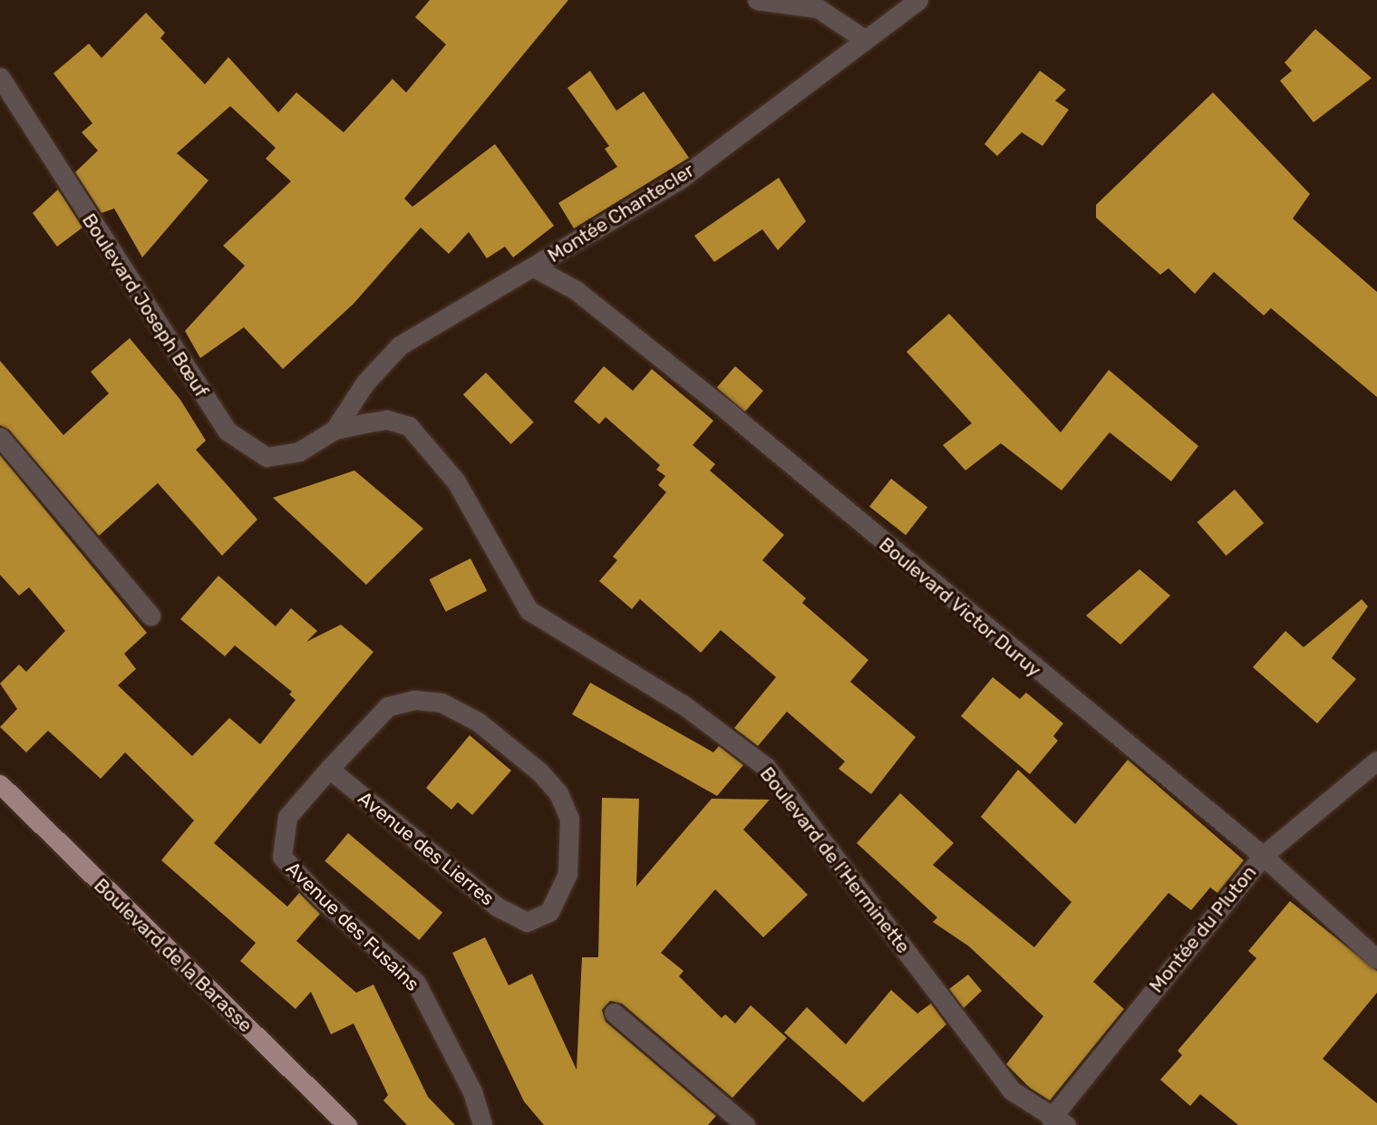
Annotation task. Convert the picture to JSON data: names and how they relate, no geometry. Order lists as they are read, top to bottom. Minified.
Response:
{"streets":{"main road":["Boulevard de la Barasse"],"street":["Montée Chantecler","Boulevard Joseph Bœuf","Boulevard Victor Duruy","Avenue des Lierres","Boulevard de l'Herminette","Avenue des Fusains","Montée du Pluton"]},"crossings":[["Montée Chantecler","Boulevard Joseph Bœuf"],["Montée Chantecler","Boulevard Victor Duruy"],["Montée Chantecler","Boulevard de l'Herminette"],["Boulevard Joseph Bœuf","Boulevard de l'Herminette"],["Boulevard Victor Duruy","Montée du Pluton"],["Avenue des Lierres","Avenue des Fusains"],["Boulevard de l'Herminette","Montée du Pluton"]]}
